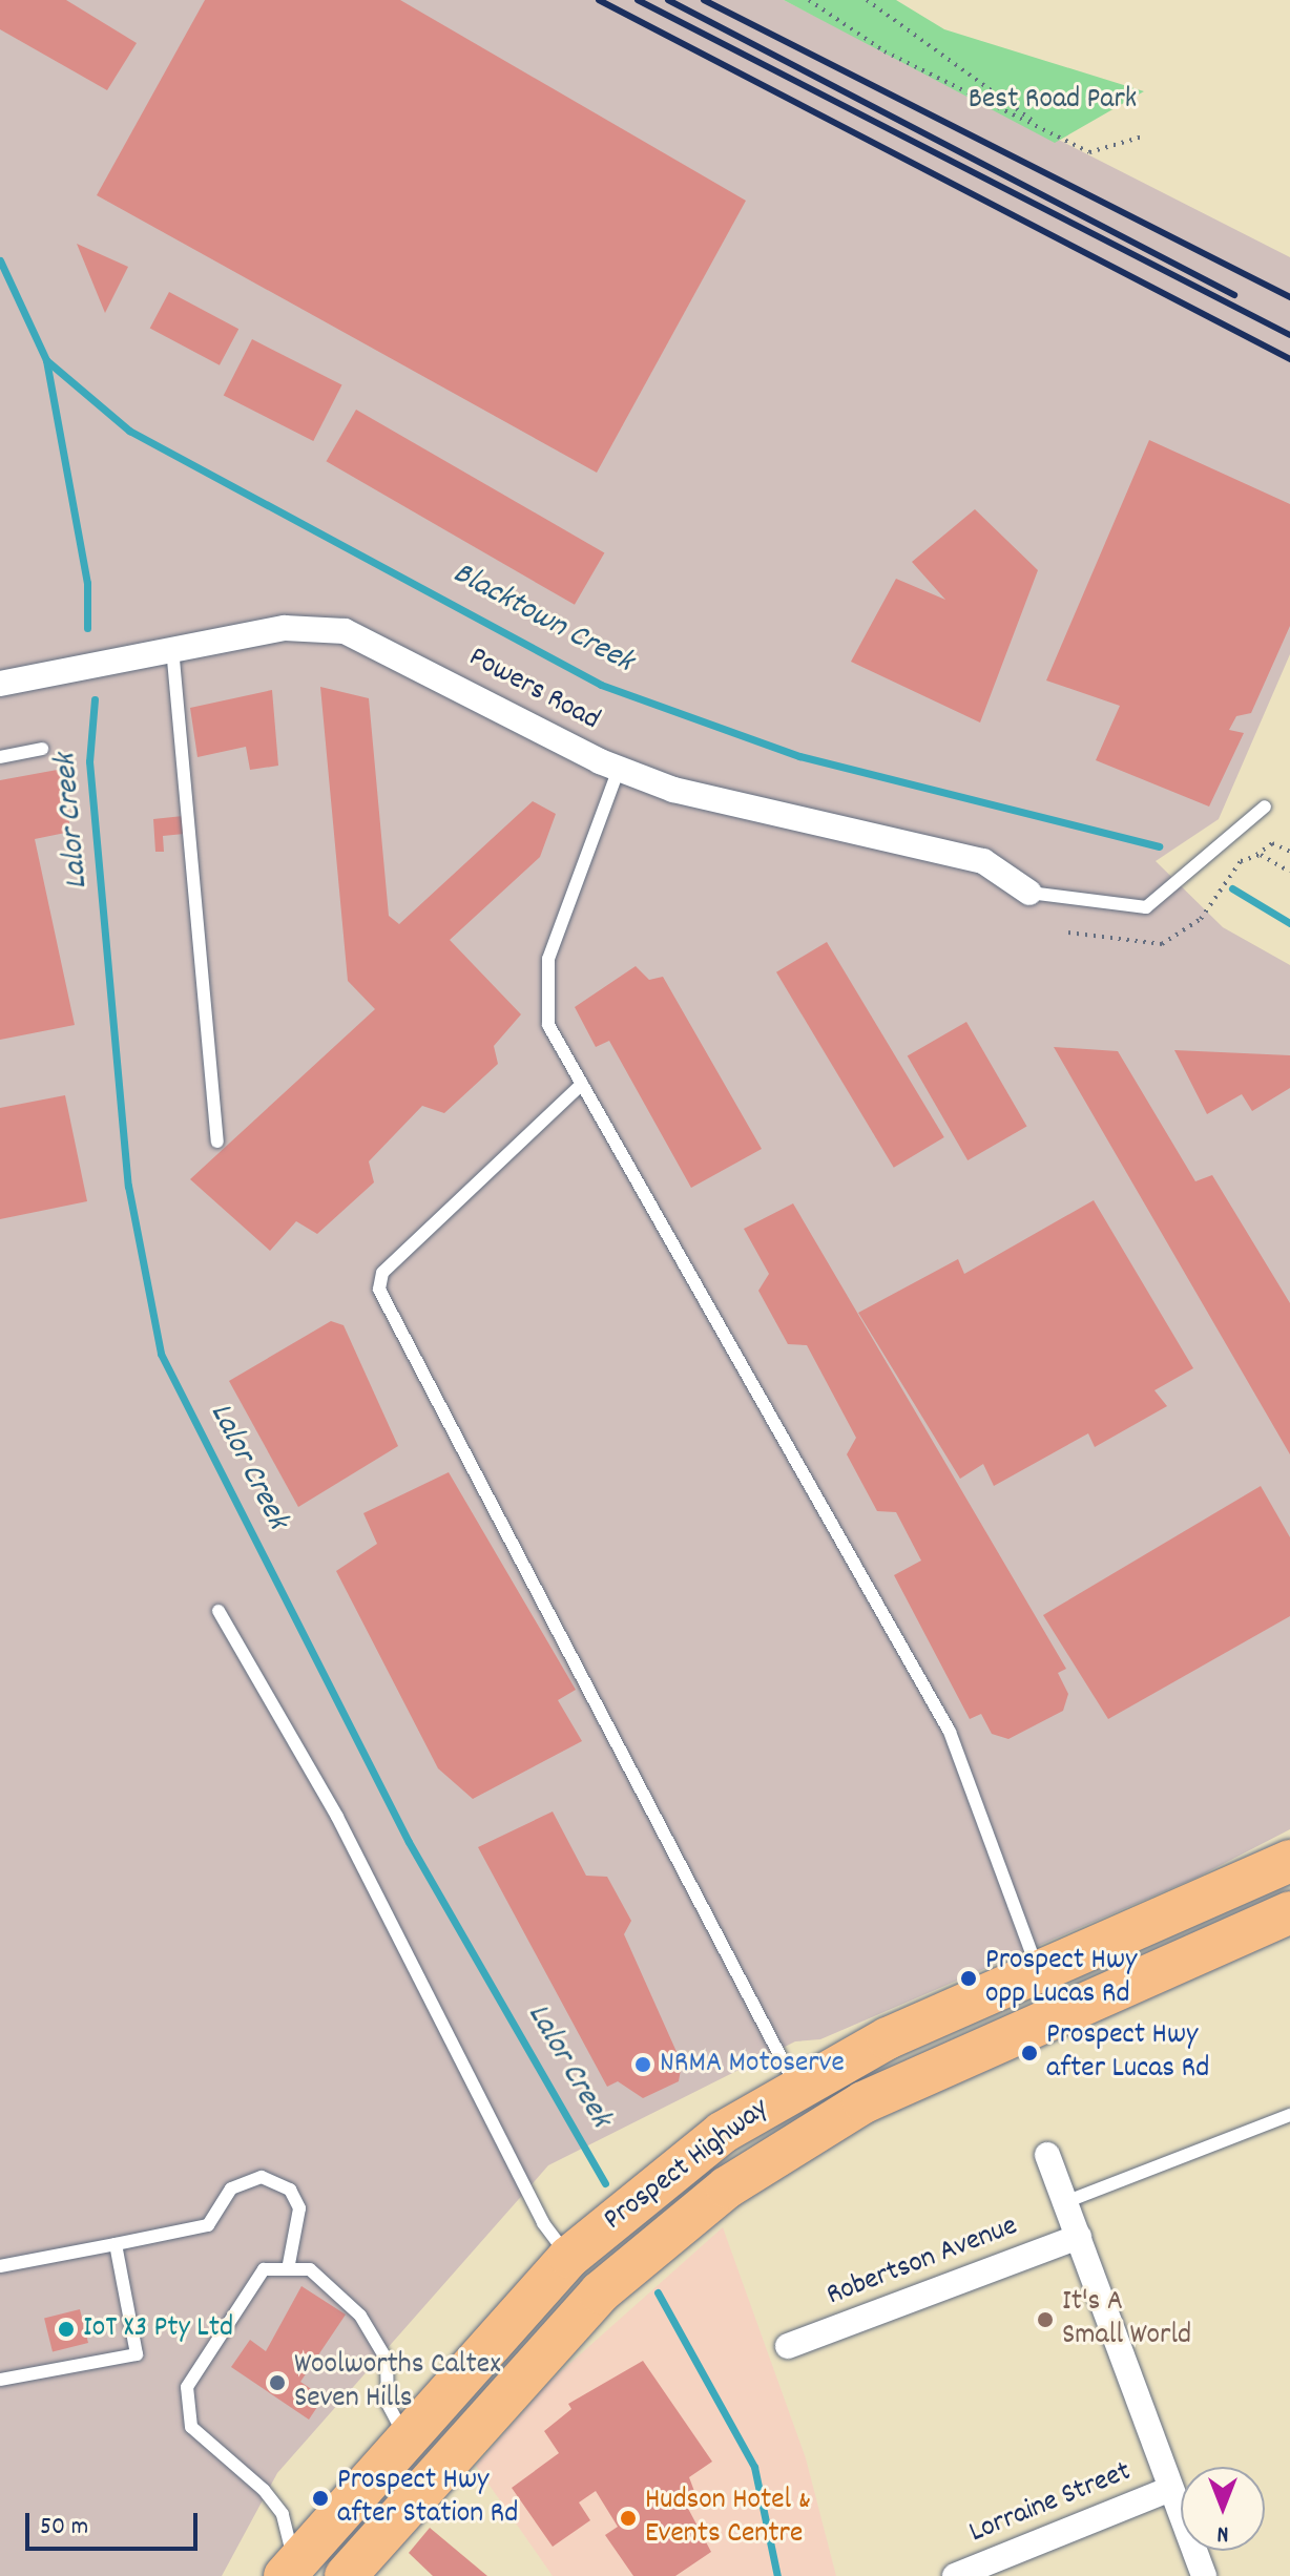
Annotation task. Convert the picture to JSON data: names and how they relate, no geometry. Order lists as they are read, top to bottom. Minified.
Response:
{"streets":{"main road":["Prospect Highway"],"street":["Powers Road","Robertson Avenue","Lorraine Street"]},"water":["Blacktown Creek","Lalor Creek"],"parks":["Best Road Park"],"places":["Prospect Hwy opp Lucas Rd","Prospect Hwy after Lucas Rd","NRMA Motoserve","It's A Small World","IoT X3 Pty Ltd","Woolworths Caltex Seven Hills","Prospect Hwy after Station Rd","Hudson Hotel & Events Centre"],"scale_bar":"50 m","north":"bottom"}
